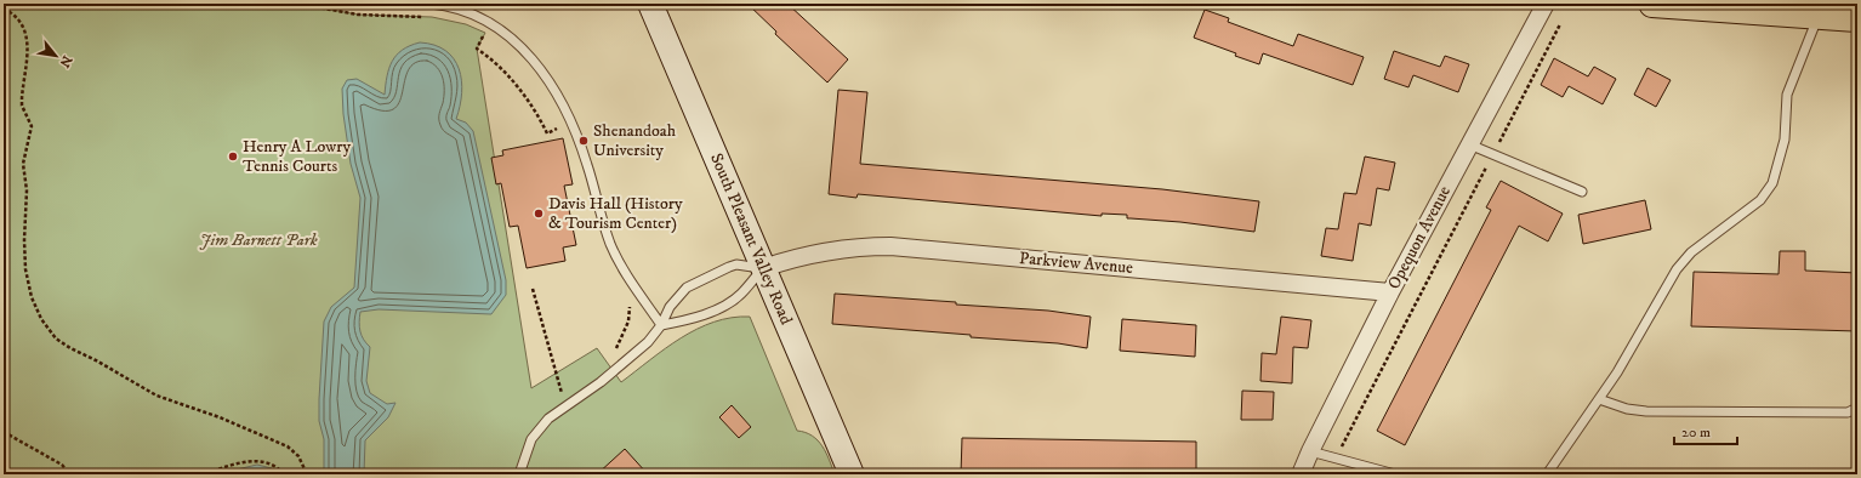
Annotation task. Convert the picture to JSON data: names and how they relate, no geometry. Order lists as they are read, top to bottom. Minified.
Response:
{"streets":{"main road":["South Pleasant Valley Road"],"street":["Opequon Avenue","Parkview Avenue"]},"crossings":[["Opequon Avenue","Parkview Avenue"],["South Pleasant Valley Road","Parkview Avenue"]],"parks":["Jim Barnett Park"],"places":["Shenandoah University","Henry A Lowry Tennis Courts","Davis Hall (History & Tourism Center)"],"scale_bar":"20 m","north":"bottom right"}
